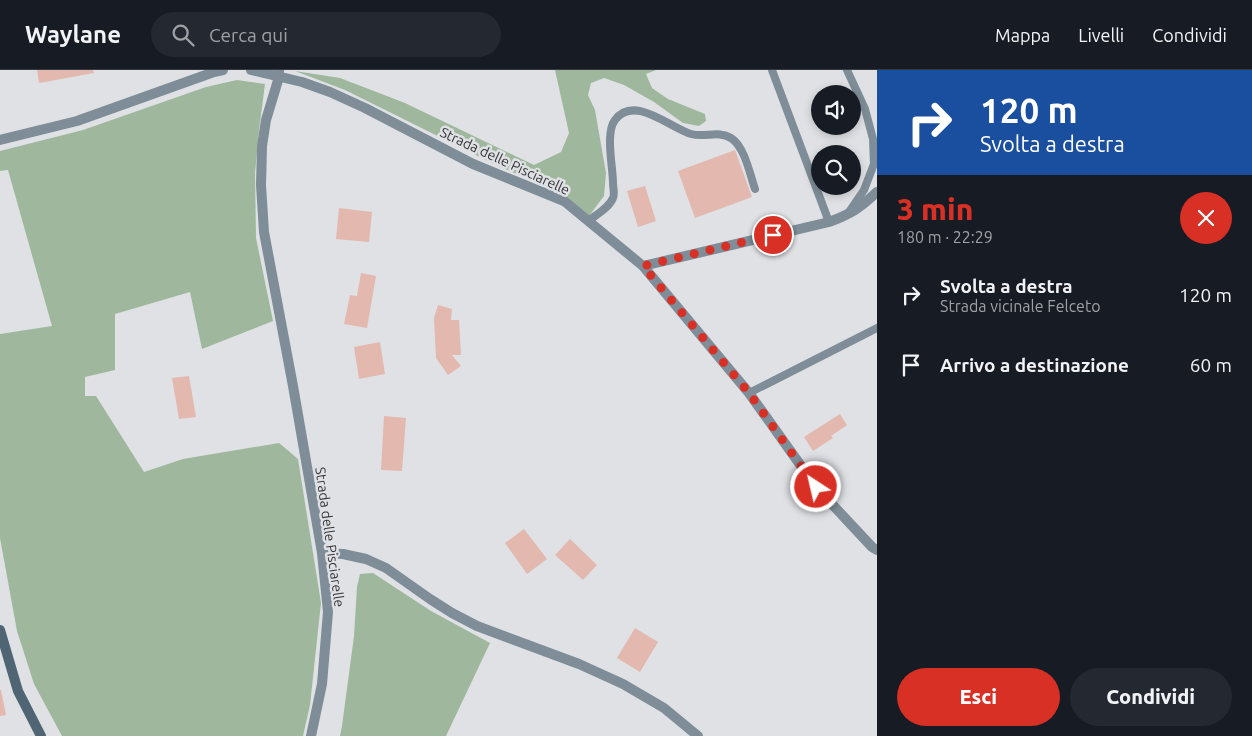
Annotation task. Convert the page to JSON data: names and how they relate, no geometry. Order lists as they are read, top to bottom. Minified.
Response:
{"streets":{"street":["Strada delle Pisciarelle"]},"page":{"header":"Waylane","search":"Cerca qui","nav":["Mappa","Livelli","Condividi"],"turn":["120 m","Svolta a destra"],"heading":["3 min","180 m · 22:29"],"list":[{"name":"Svolta a destra","note":"Strada vicinale Felceto","value":"120 m"},{"name":"Arrivo a destinazione","value":"60 m"}],"buttons":["Esci","Condividi"]}}
